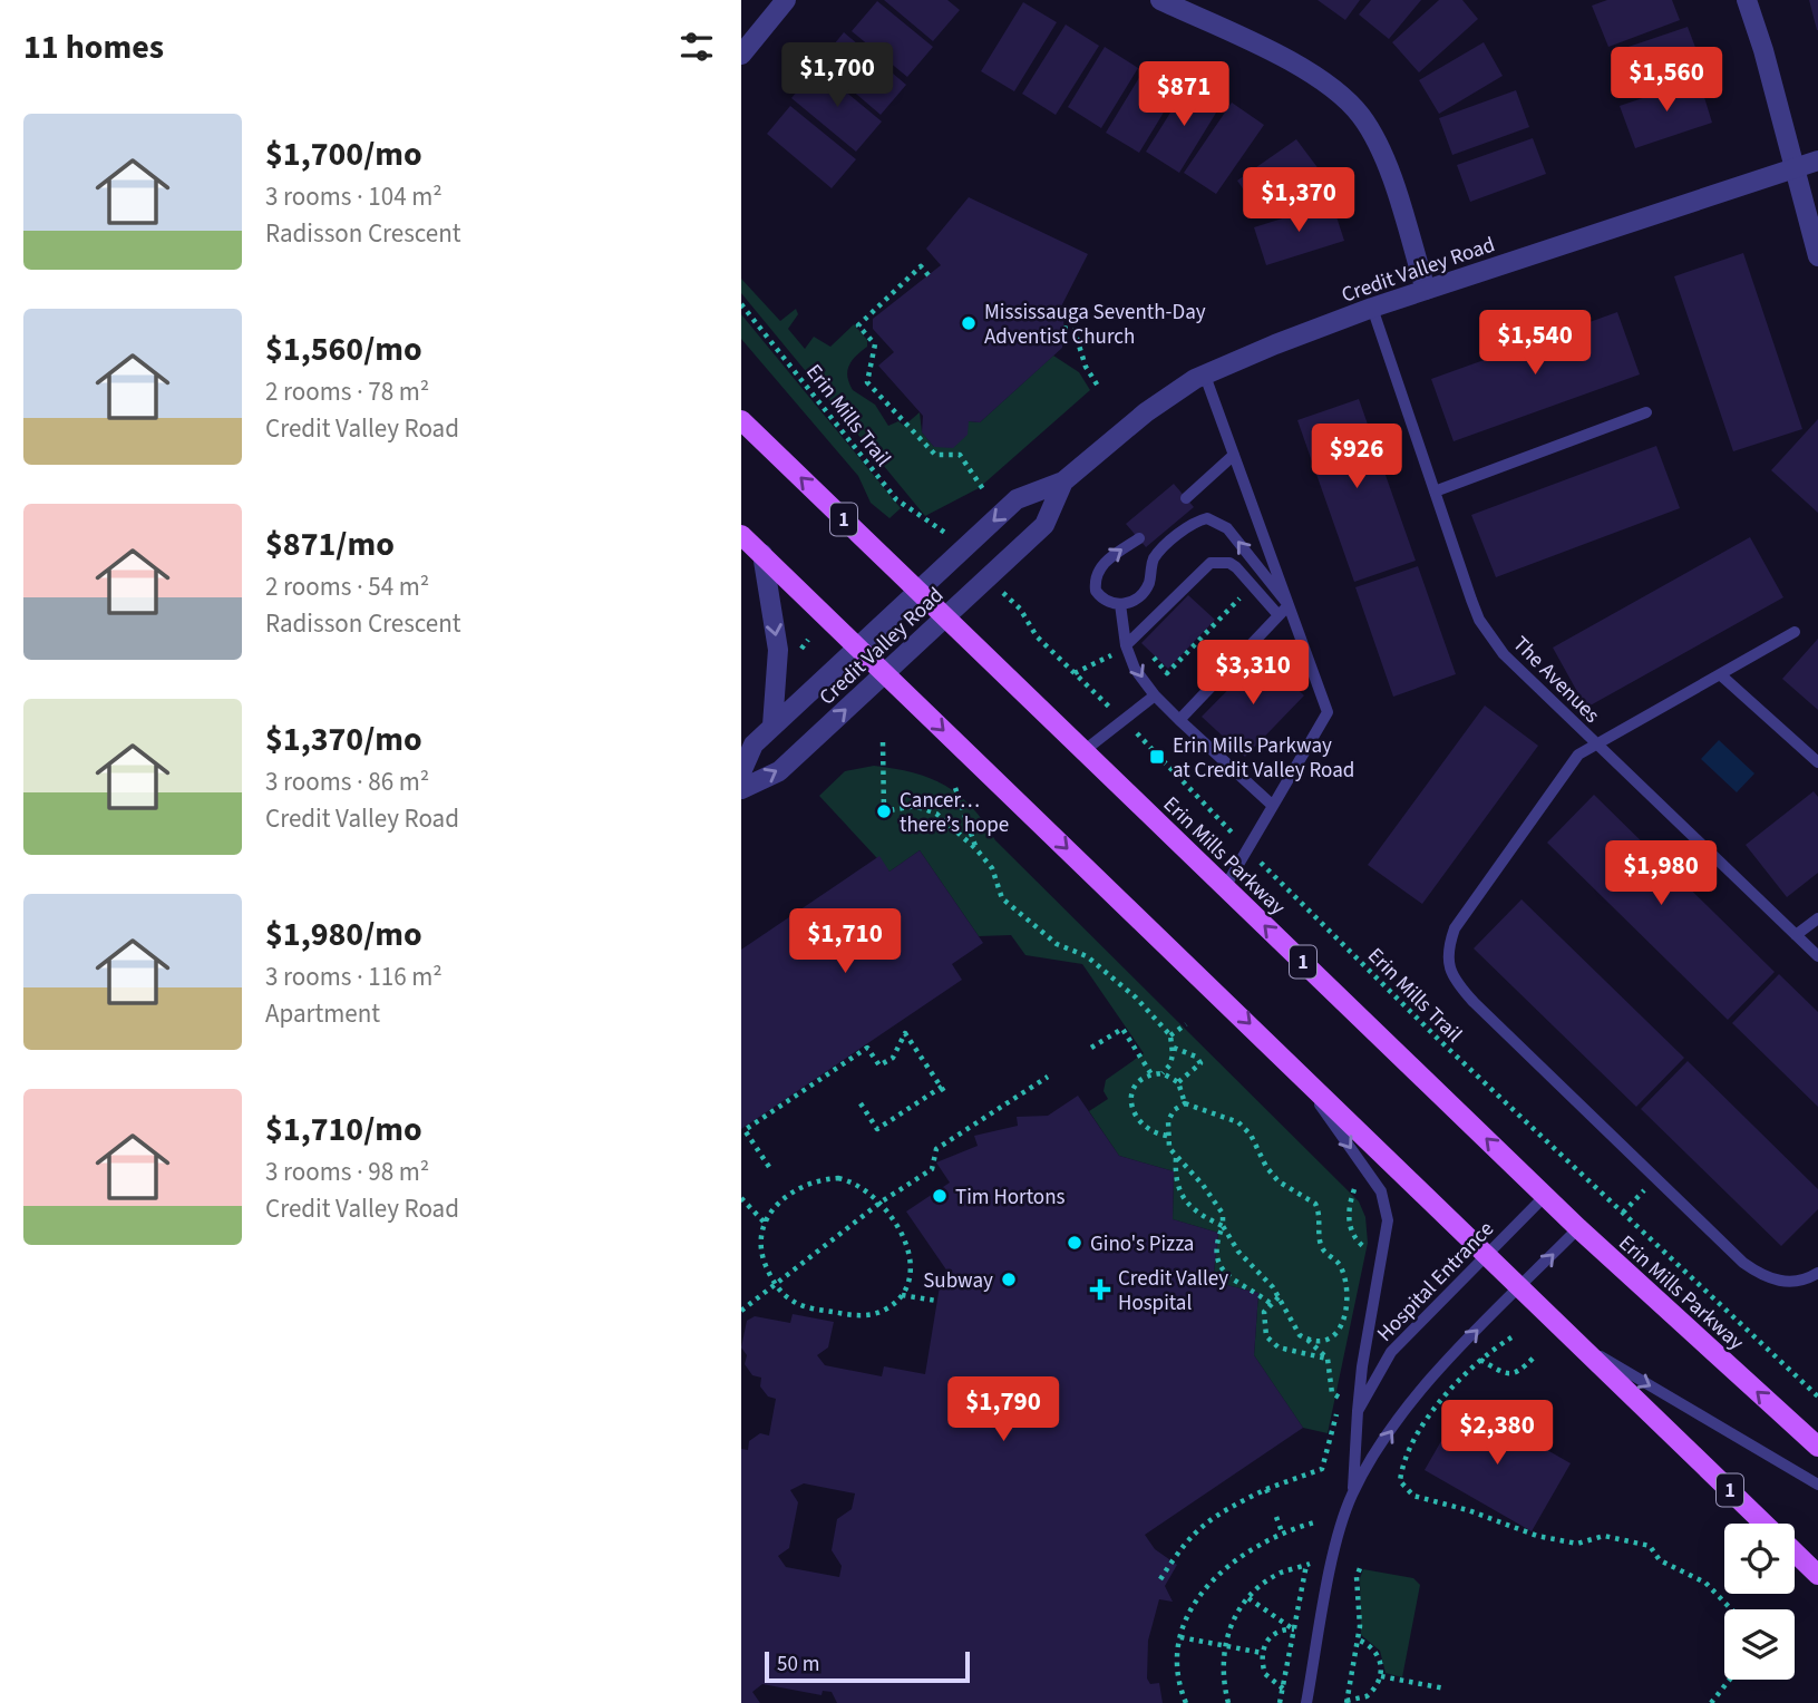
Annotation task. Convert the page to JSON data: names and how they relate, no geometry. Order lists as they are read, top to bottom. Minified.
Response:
{"streets":{"main road":["1","Erin Mills Parkway"],"street":["Credit Valley Road"],"lane":["The Avenues","Hospital Entrance"],"path":["Erin Mills Trail"]},"crossings":[["Credit Valley Road","1"],["Credit Valley Road","The Avenues"],["Credit Valley Road","Erin Mills Parkway"],["1","Hospital Entrance"],["Erin Mills Parkway","Hospital Entrance"]],"places":{"other":["Mississauga Seventh-Day Adventist Church","Cancer… there’s hope","Tim Hortons","Gino's Pizza","Subway"],"transit":["Erin Mills Parkway at Credit Valley Road"],"health":["Credit Valley Hospital"]},"scale_bar":"50 m","page":{"heading":"11 homes","price":["$1,700","$1,560","$871","$1,370","$1,540","$926","$3,310","$1,980","$1,710","$1,790","$2,380"],"list":[{"name":"$1,700/mo","note":"3 rooms · 104 m² · Radisson Crescent"},{"name":"$1,560/mo","note":"2 rooms · 78 m² · Credit Valley Road"},{"name":"$871/mo","note":"2 rooms · 54 m² · Radisson Crescent"},{"name":"$1,370/mo","note":"3 rooms · 86 m² · Credit Valley Road"},{"name":"$1,980/mo","note":"3 rooms · 116 m² · Apartment"},{"name":"$1,710/mo","note":"3 rooms · 98 m² · Credit Valley Road"}],"scale":"50 m"}}
